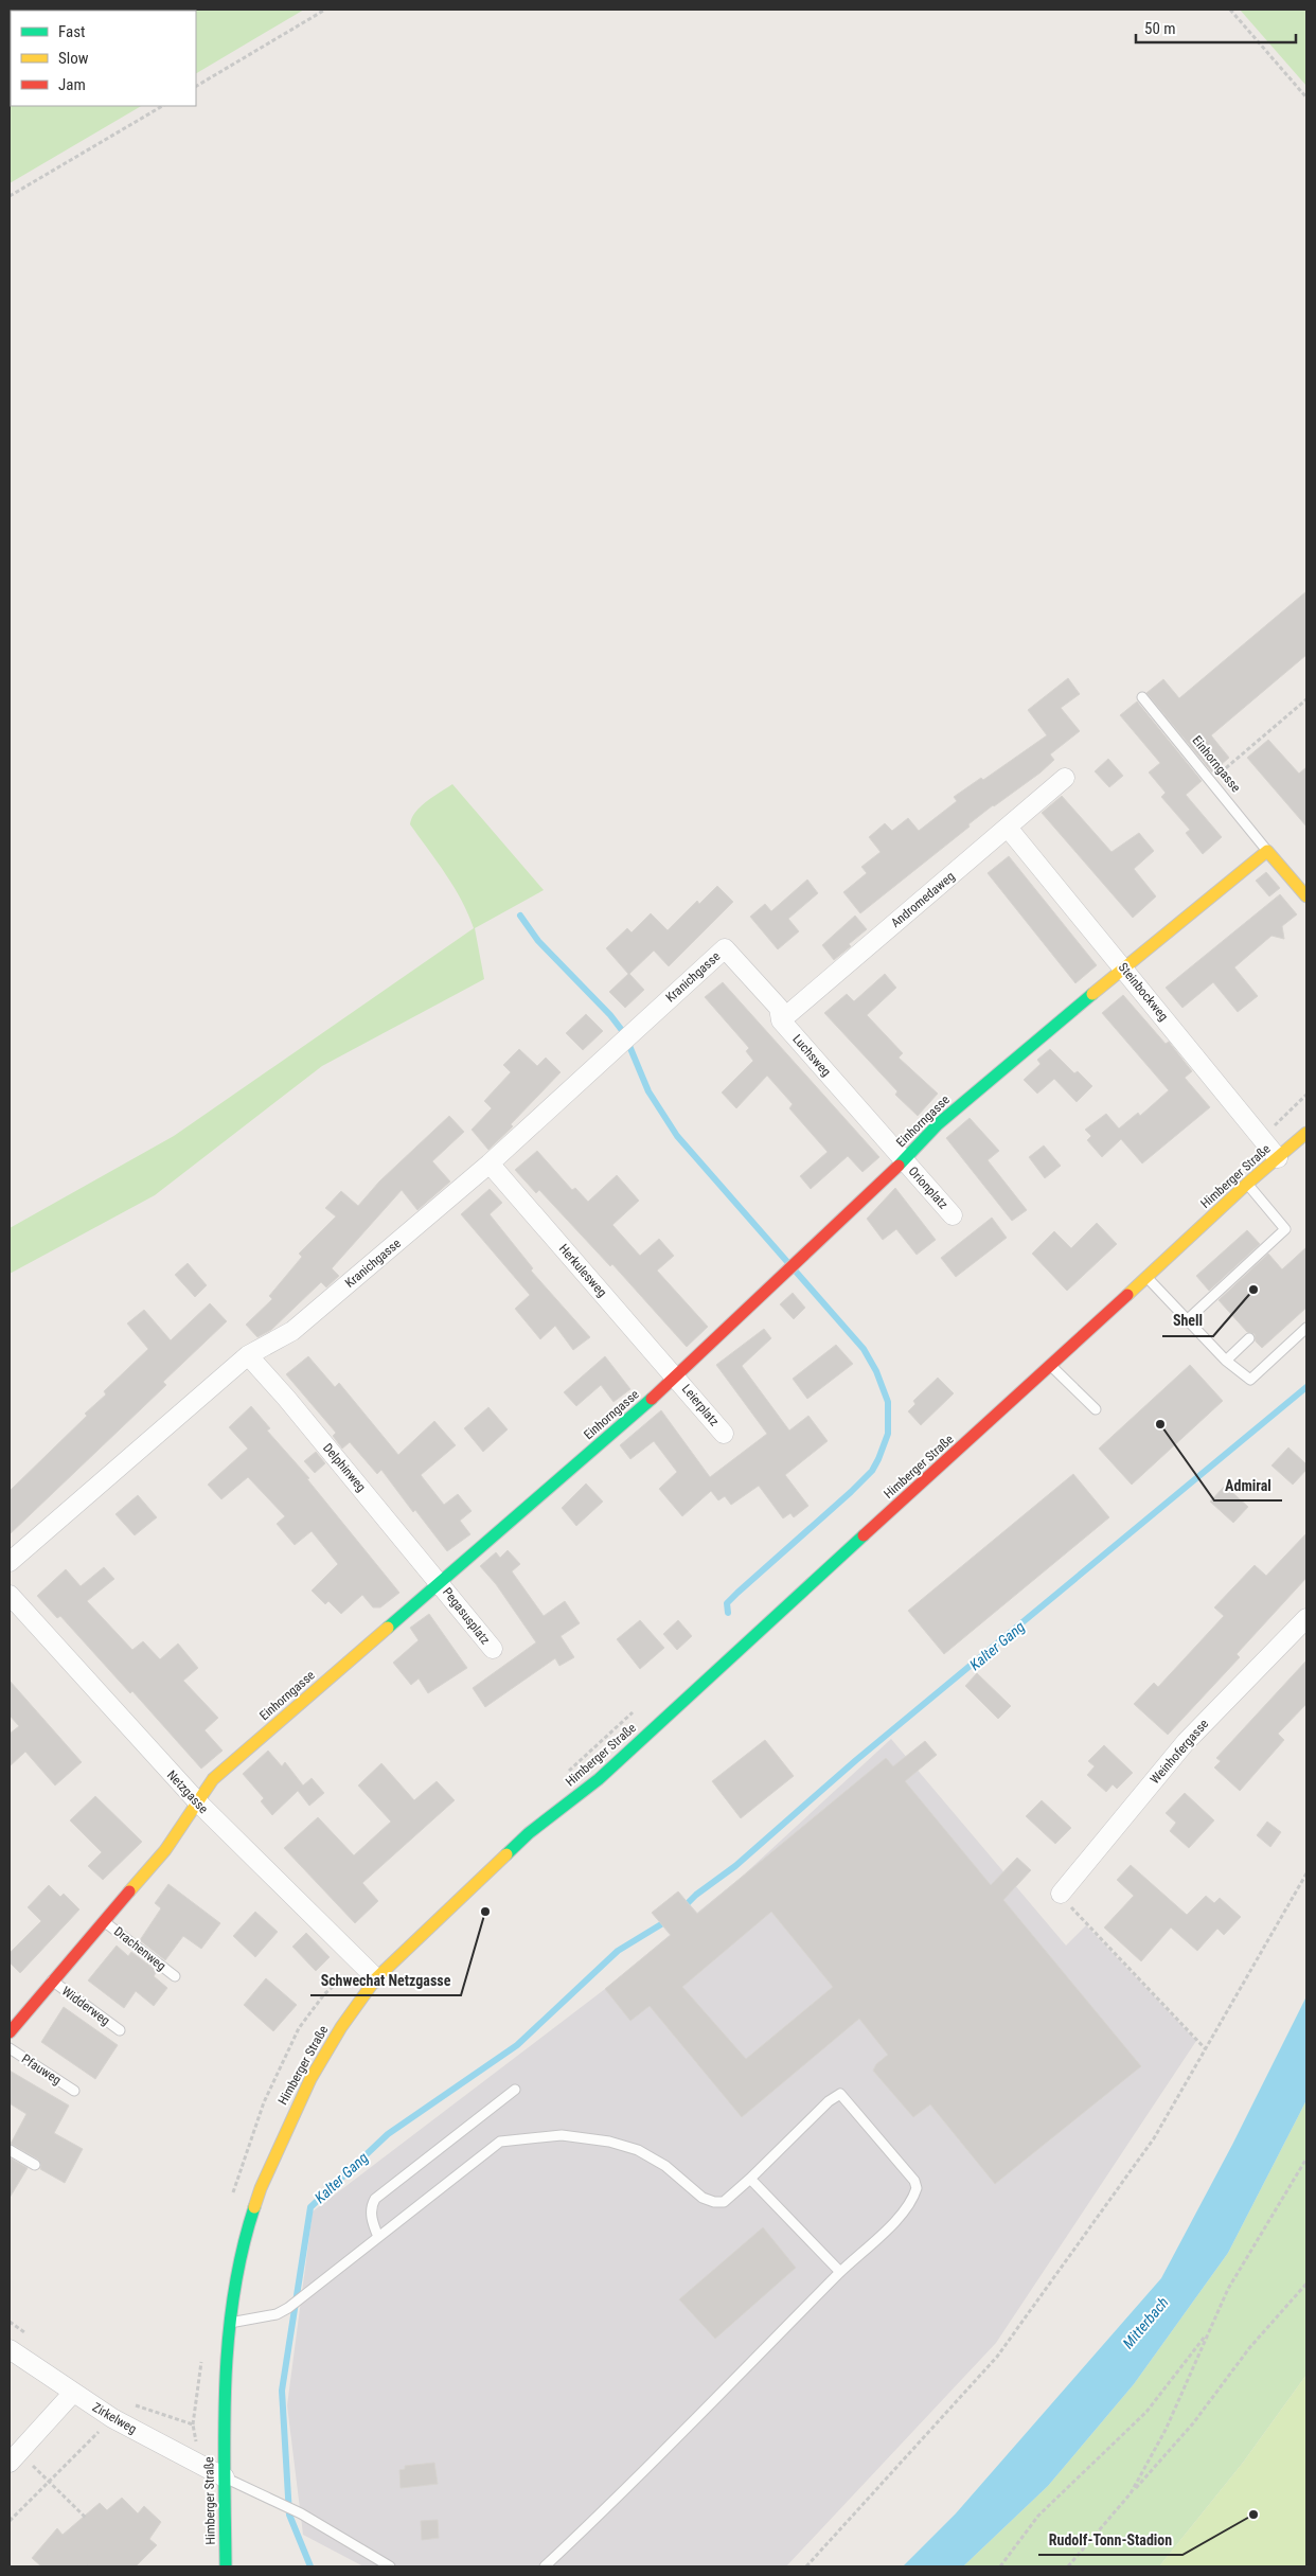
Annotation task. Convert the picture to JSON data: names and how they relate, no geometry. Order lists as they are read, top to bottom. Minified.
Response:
{"streets":{"main road":["Einhorngasse","Himberger Straße"],"street":["Andromedaweg","Kranichgasse","Steinbockweg","Luchsweg","Orionplatz","Herkulesweg","Leierplatz","Delphinweg","Pegasusplatz","Weinhofergasse","Netzgasse","Zirkelweg"],"lane":["Drachenweg","Widderweg","Pfauweg"]},"crossings":[["Einhorngasse","Steinbockweg"],["Einhorngasse","Luchsweg"],["Einhorngasse","Orionplatz"],["Einhorngasse","Herkulesweg"],["Einhorngasse","Leierplatz"],["Einhorngasse","Delphinweg"],["Einhorngasse","Pegasusplatz"],["Einhorngasse","Netzgasse"],["Einhorngasse","Drachenweg"],["Einhorngasse","Widderweg"],["Andromedaweg","Steinbockweg"],["Andromedaweg","Luchsweg"],["Kranichgasse","Luchsweg"],["Kranichgasse","Herkulesweg"],["Kranichgasse","Delphinweg"],["Steinbockweg","Himberger Straße"],["Luchsweg","Orionplatz"],["Himberger Straße","Netzgasse"],["Himberger Straße","Zirkelweg"],["Herkulesweg","Leierplatz"],["Delphinweg","Pegasusplatz"]],"water":["Kalter Gang","Mitterbach"],"places":["Shell","Admiral","Schwechat Netzgasse","Rudolf-Tonn-Stadion"],"legend":["Fast","Slow","Jam"],"scale_bar":"50 m"}
